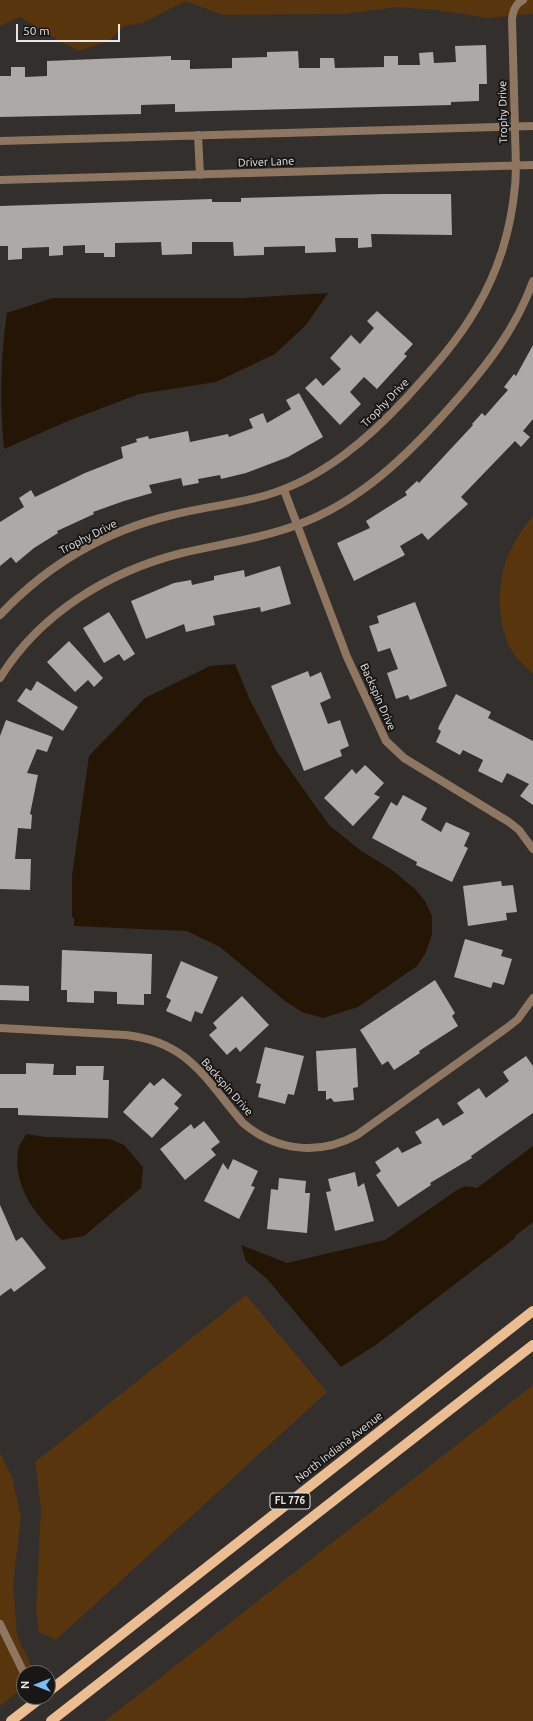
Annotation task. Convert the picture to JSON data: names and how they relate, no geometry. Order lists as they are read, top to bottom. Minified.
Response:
{"streets":{"main road":["North Indiana Avenue","FL 776"],"street":["Trophy Drive","Driver Lane","Backspin Drive"]},"crossings":[["Trophy Drive","Driver Lane"],["Trophy Drive","Backspin Drive"]],"scale_bar":"50 m","north":"left"}
